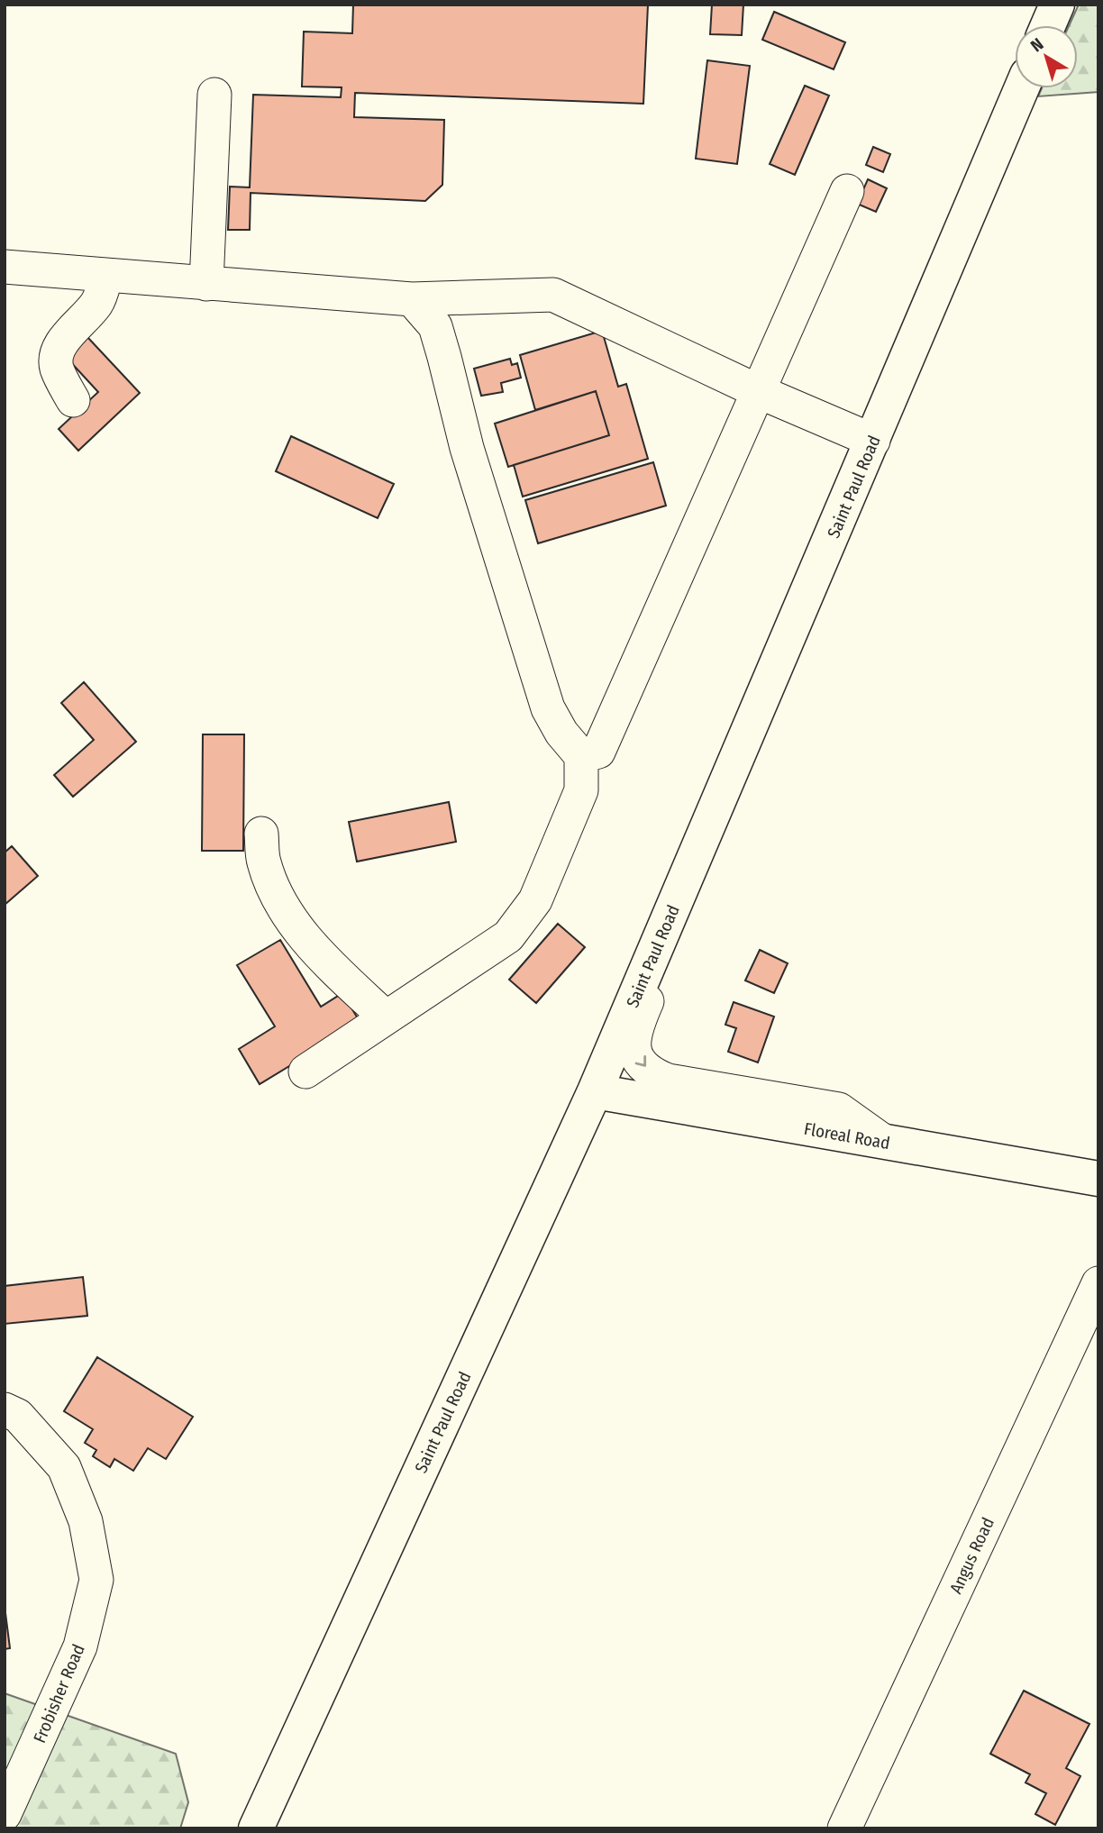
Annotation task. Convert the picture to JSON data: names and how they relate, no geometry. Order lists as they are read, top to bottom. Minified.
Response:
{"streets":{"main road":["Saint Paul Road","Floreal Road"],"street":["Angus Road","Frobisher Road"]},"crossings":[["Saint Paul Road","Floreal Road"]],"north":"top left"}
